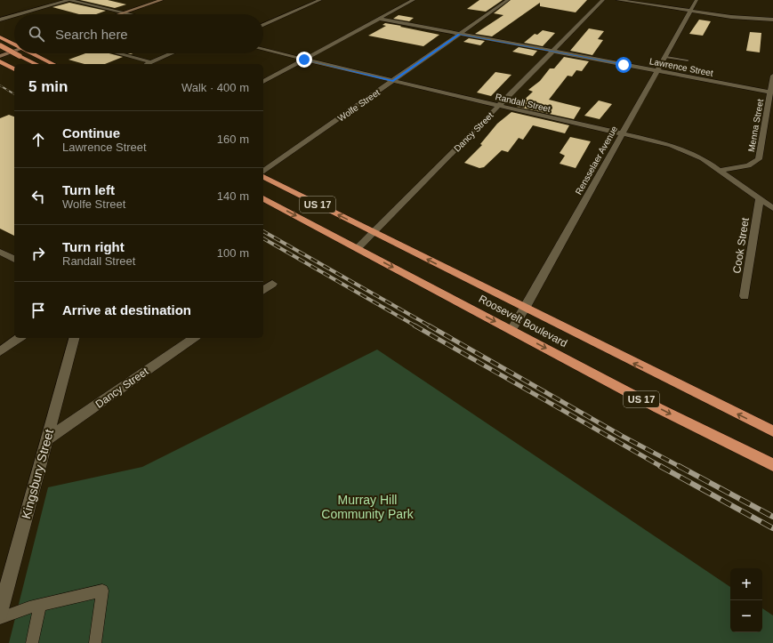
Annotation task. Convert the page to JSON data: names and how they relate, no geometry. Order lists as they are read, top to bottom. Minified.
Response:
{"streets":{"highway":["US 17","Roosevelt Boulevard"],"street":["Lawrence Street","Randall Street","Wolfe Street","Menna Street","Dancy Street","Rensselaer Avenue","Cook Street","Kingsbury Street"]},"crossings":[["Lawrence Street","Wolfe Street"],["Lawrence Street","Menna Street"],["Lawrence Street","Dancy Street"],["Lawrence Street","Rensselaer Avenue"],["Randall Street","Wolfe Street"],["Randall Street","Menna Street"],["Randall Street","Dancy Street"],["Randall Street","Rensselaer Avenue"],["Randall Street","Cook Street"],["Dancy Street","Roosevelt Boulevard"],["Dancy Street","Kingsbury Street"],["Rensselaer Avenue","Roosevelt Boulevard"]],"parks":["Murray Hill Community Park"],"page":{"search":"Search here","heading":["5 min","Walk · 400 m"],"list":[["Continue","Lawrence Street","160 m"],["Turn left","Wolfe Street","140 m"],["Turn right","Randall Street","100 m"],"Arrive at destination"],"map_buttons":["+","−"]}}
